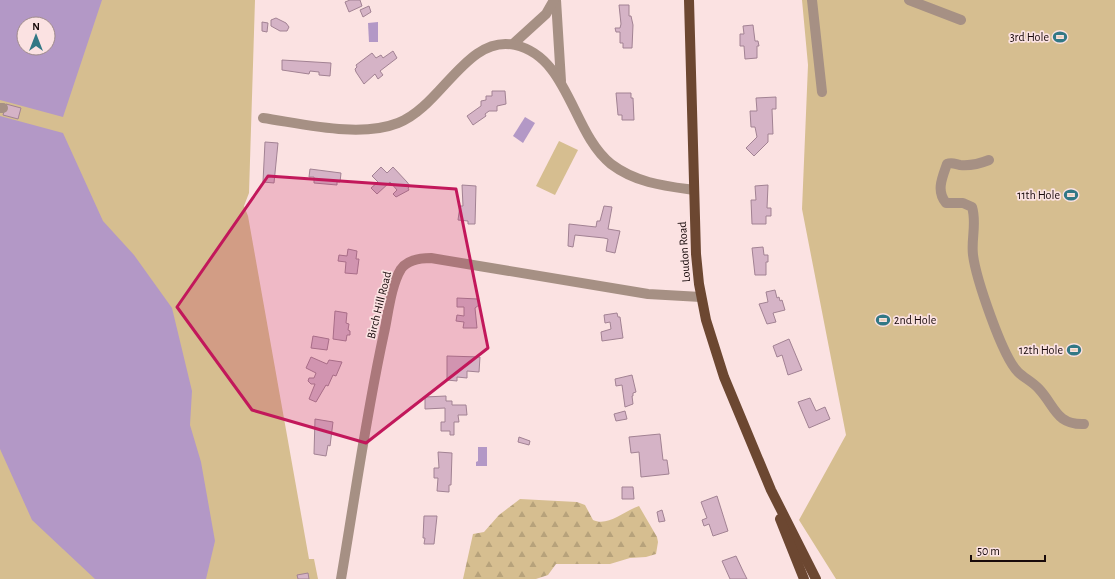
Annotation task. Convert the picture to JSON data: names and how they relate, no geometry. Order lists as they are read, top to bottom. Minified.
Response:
{"streets":{"main road":["Loudon Road"],"street":["Birch Hill Road"]},"crossings":[["Loudon Road","Birch Hill Road"]],"places":{"sports":["3rd Hole","11th Hole","2nd Hole","12th Hole"]},"scale_bar":"50 m","north":"top"}
